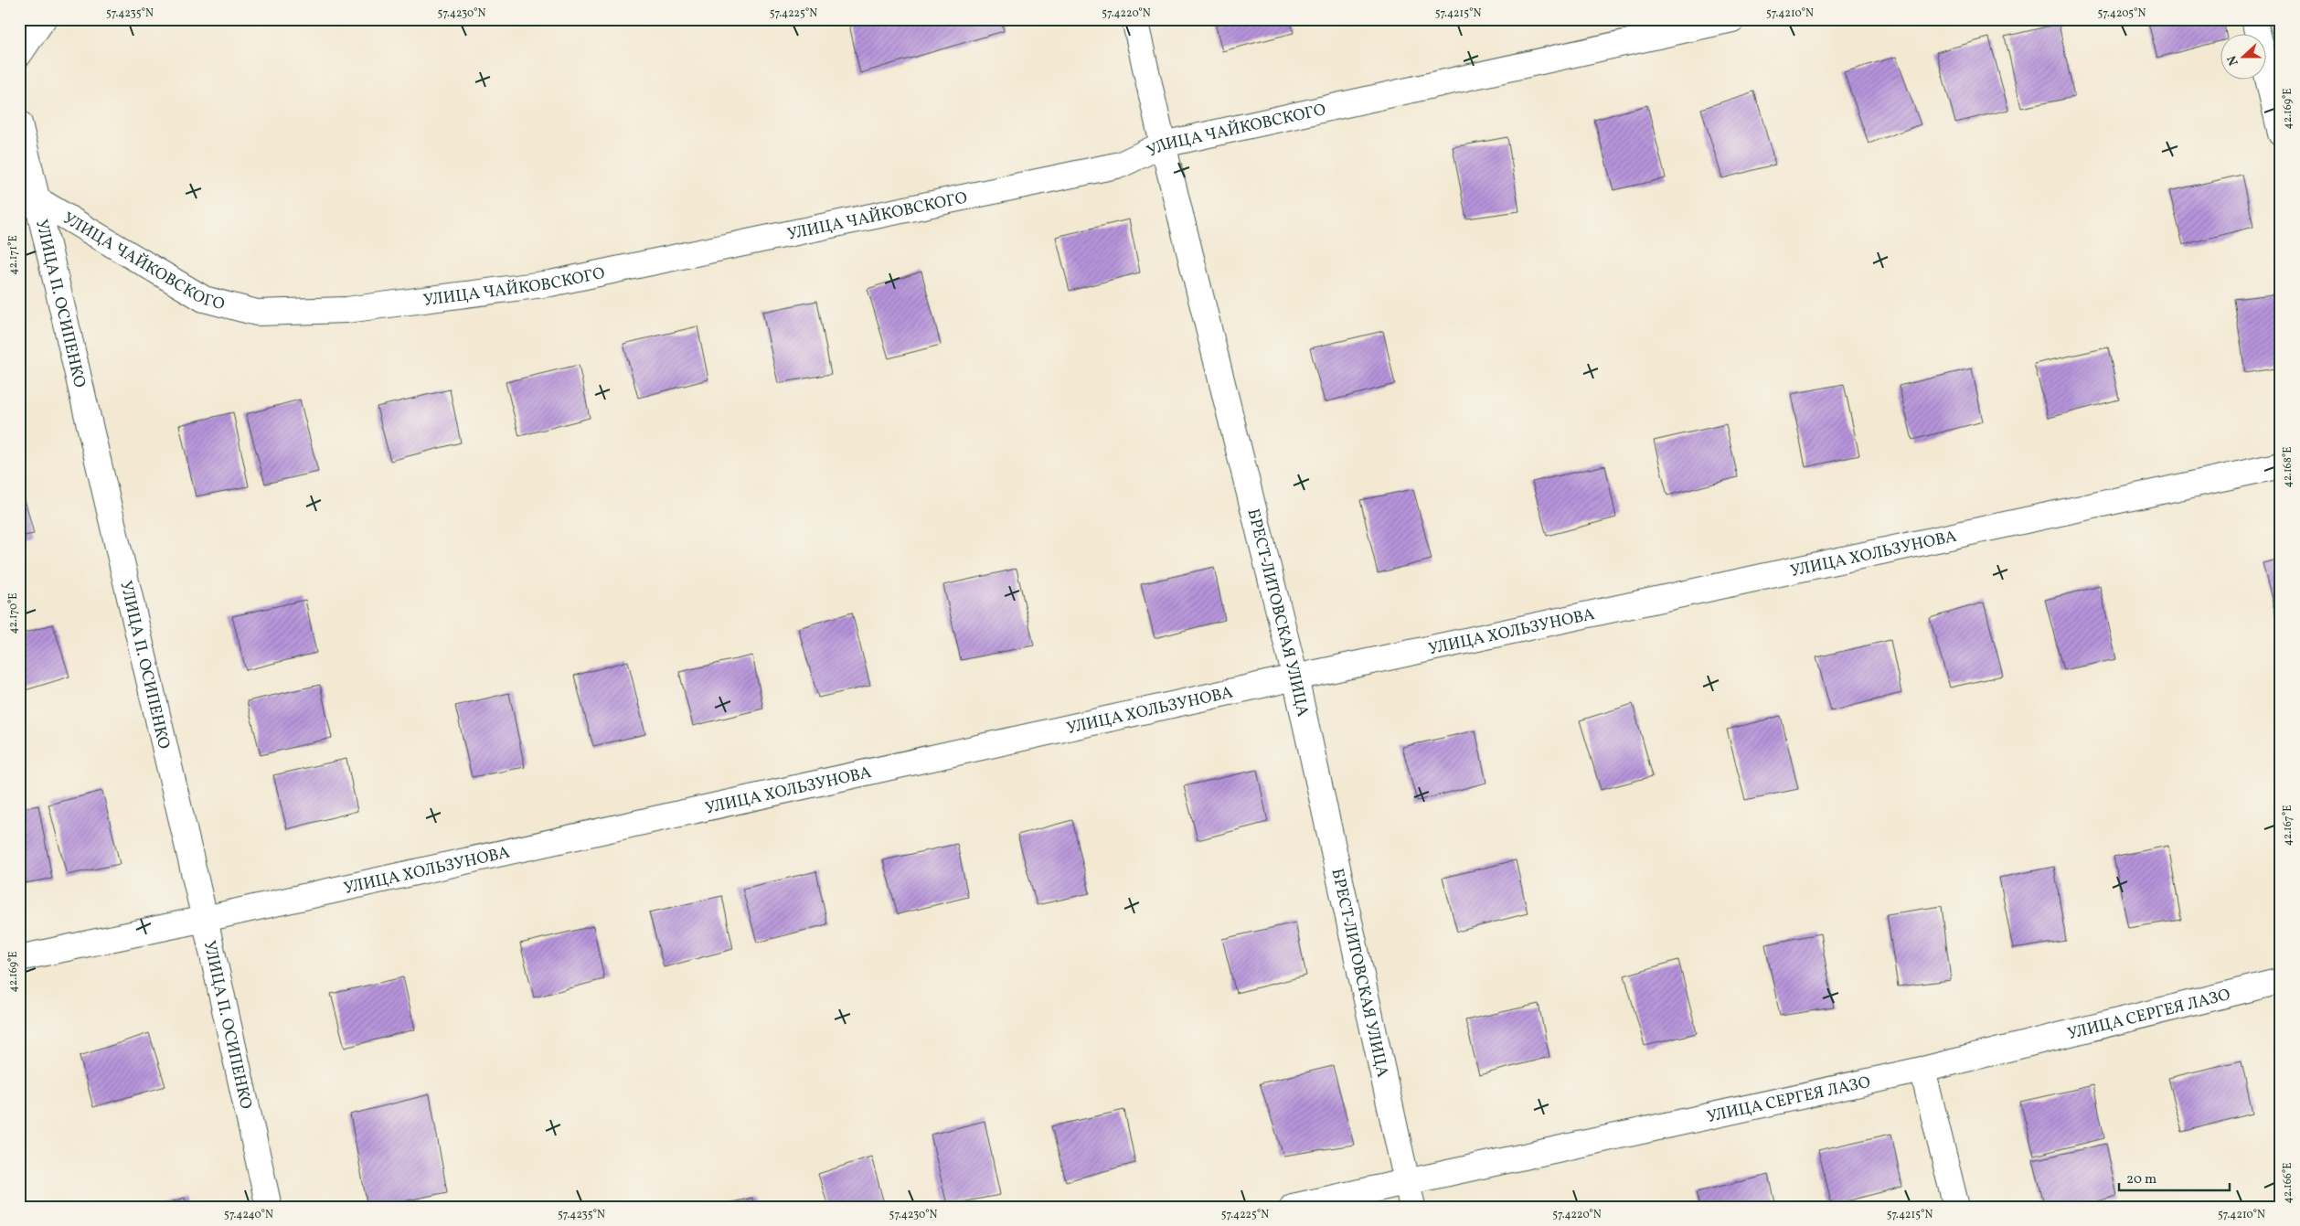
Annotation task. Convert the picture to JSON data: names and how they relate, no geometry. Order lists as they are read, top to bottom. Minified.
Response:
{"streets":{"street":["УЛИЦА ЧАЙКОВСКОГО","УЛИЦА П. ОСИПЕНКО","УЛИЦА ХОЛЬЗУНОВА","БРЕСТ-ЛИТОВСКАЯ УЛИЦА","УЛИЦА СЕРГЕЯ ЛАЗО"]},"crossings":[["УЛИЦА ЧАЙКОВСКОГО","УЛИЦА П. ОСИПЕНКО"],["УЛИЦА ЧАЙКОВСКОГО","БРЕСТ-ЛИТОВСКАЯ УЛИЦА"],["УЛИЦА П. ОСИПЕНКО","УЛИЦА ХОЛЬЗУНОВА"],["УЛИЦА ХОЛЬЗУНОВА","БРЕСТ-ЛИТОВСКАЯ УЛИЦА"],["БРЕСТ-ЛИТОВСКАЯ УЛИЦА","УЛИЦА СЕРГЕЯ ЛАЗО"]],"scale_bar":"20 m","north":"left","coordinates":["57.4235°N","57.4230°N","57.4225°N","57.4220°N","57.4215°N","57.4210°N","57.4205°N","42.169°E","42.171°E","42.168°E","42.170°E","42.167°E","42.166°E","57.4240°N"]}
